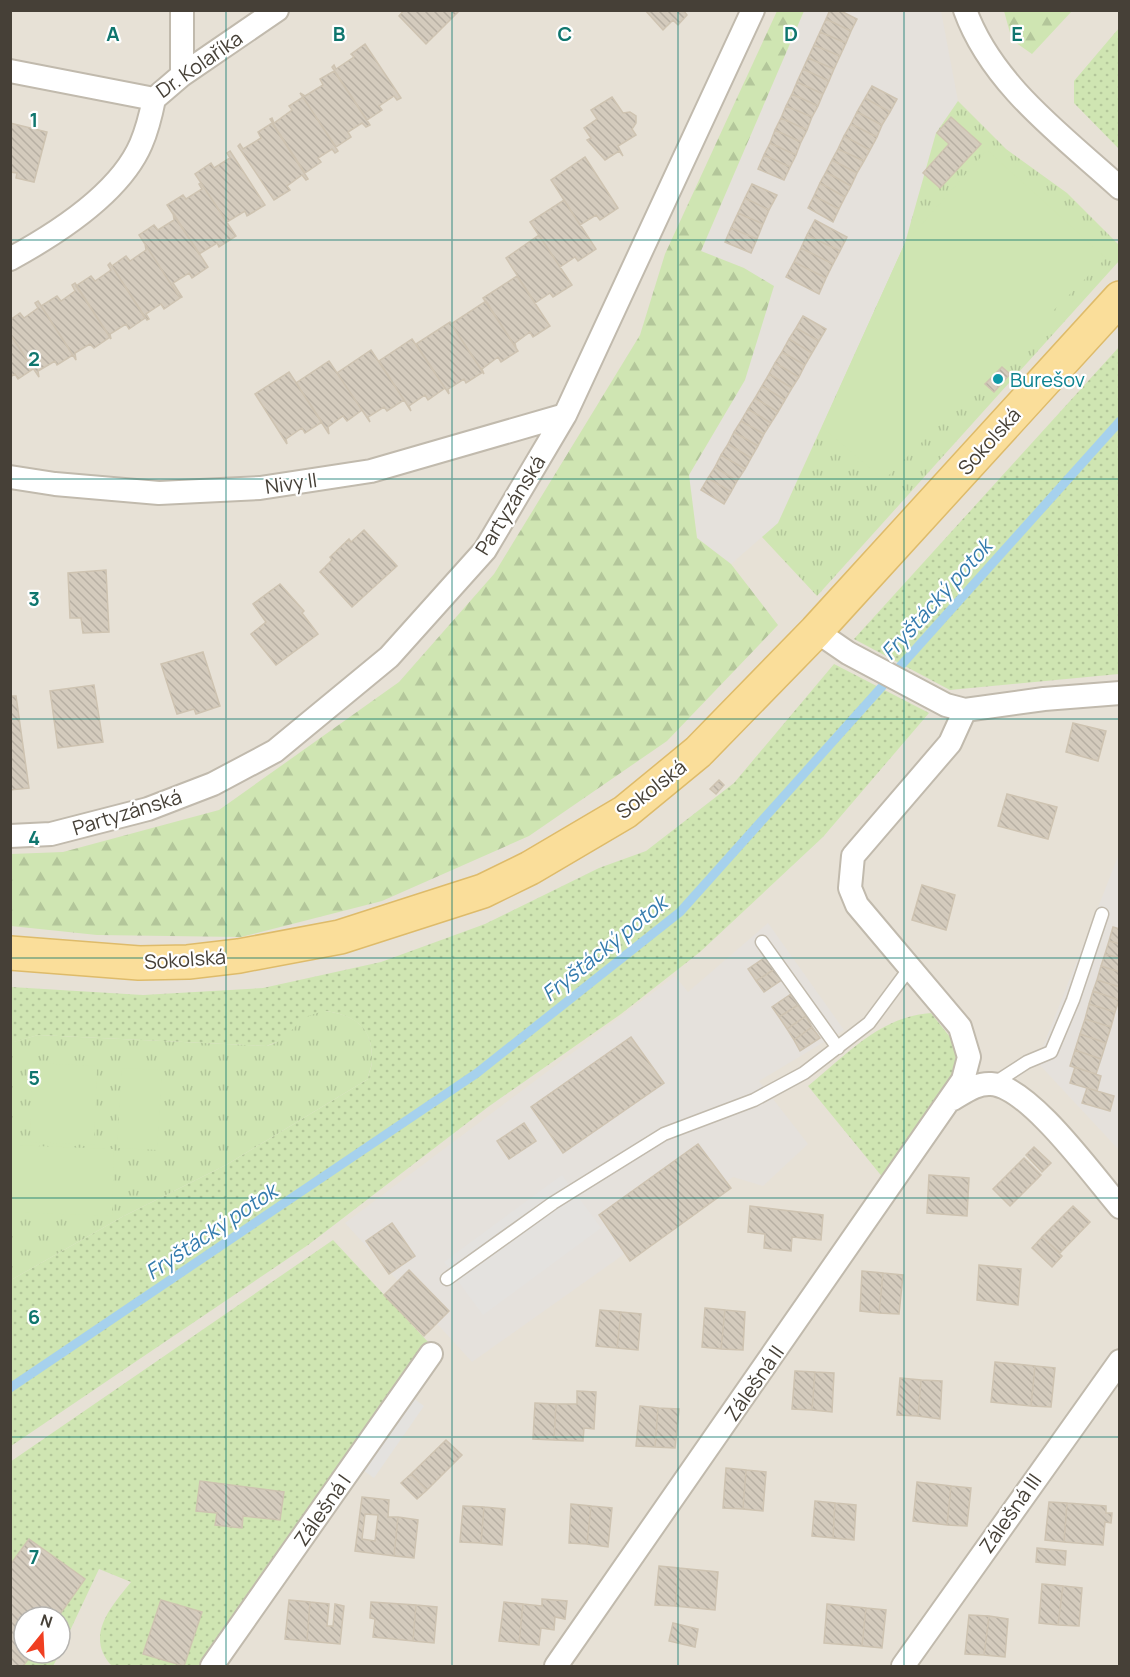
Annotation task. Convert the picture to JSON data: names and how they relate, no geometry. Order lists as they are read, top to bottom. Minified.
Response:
{"streets":{"main road":["Sokolská"],"street":["Dr. Kolaříka","Nivy II","Partyzánská","Zálešná II","Zálešná I","Zálešná III"]},"crossings":[["Nivy II","Partyzánská"]],"water":["Fryštácký potok"],"places":["Burešov"],"north":"top","grid":{"columns":["A","B","C","D","E"],"rows":["1","2","3","4","5","6","7"]}}
